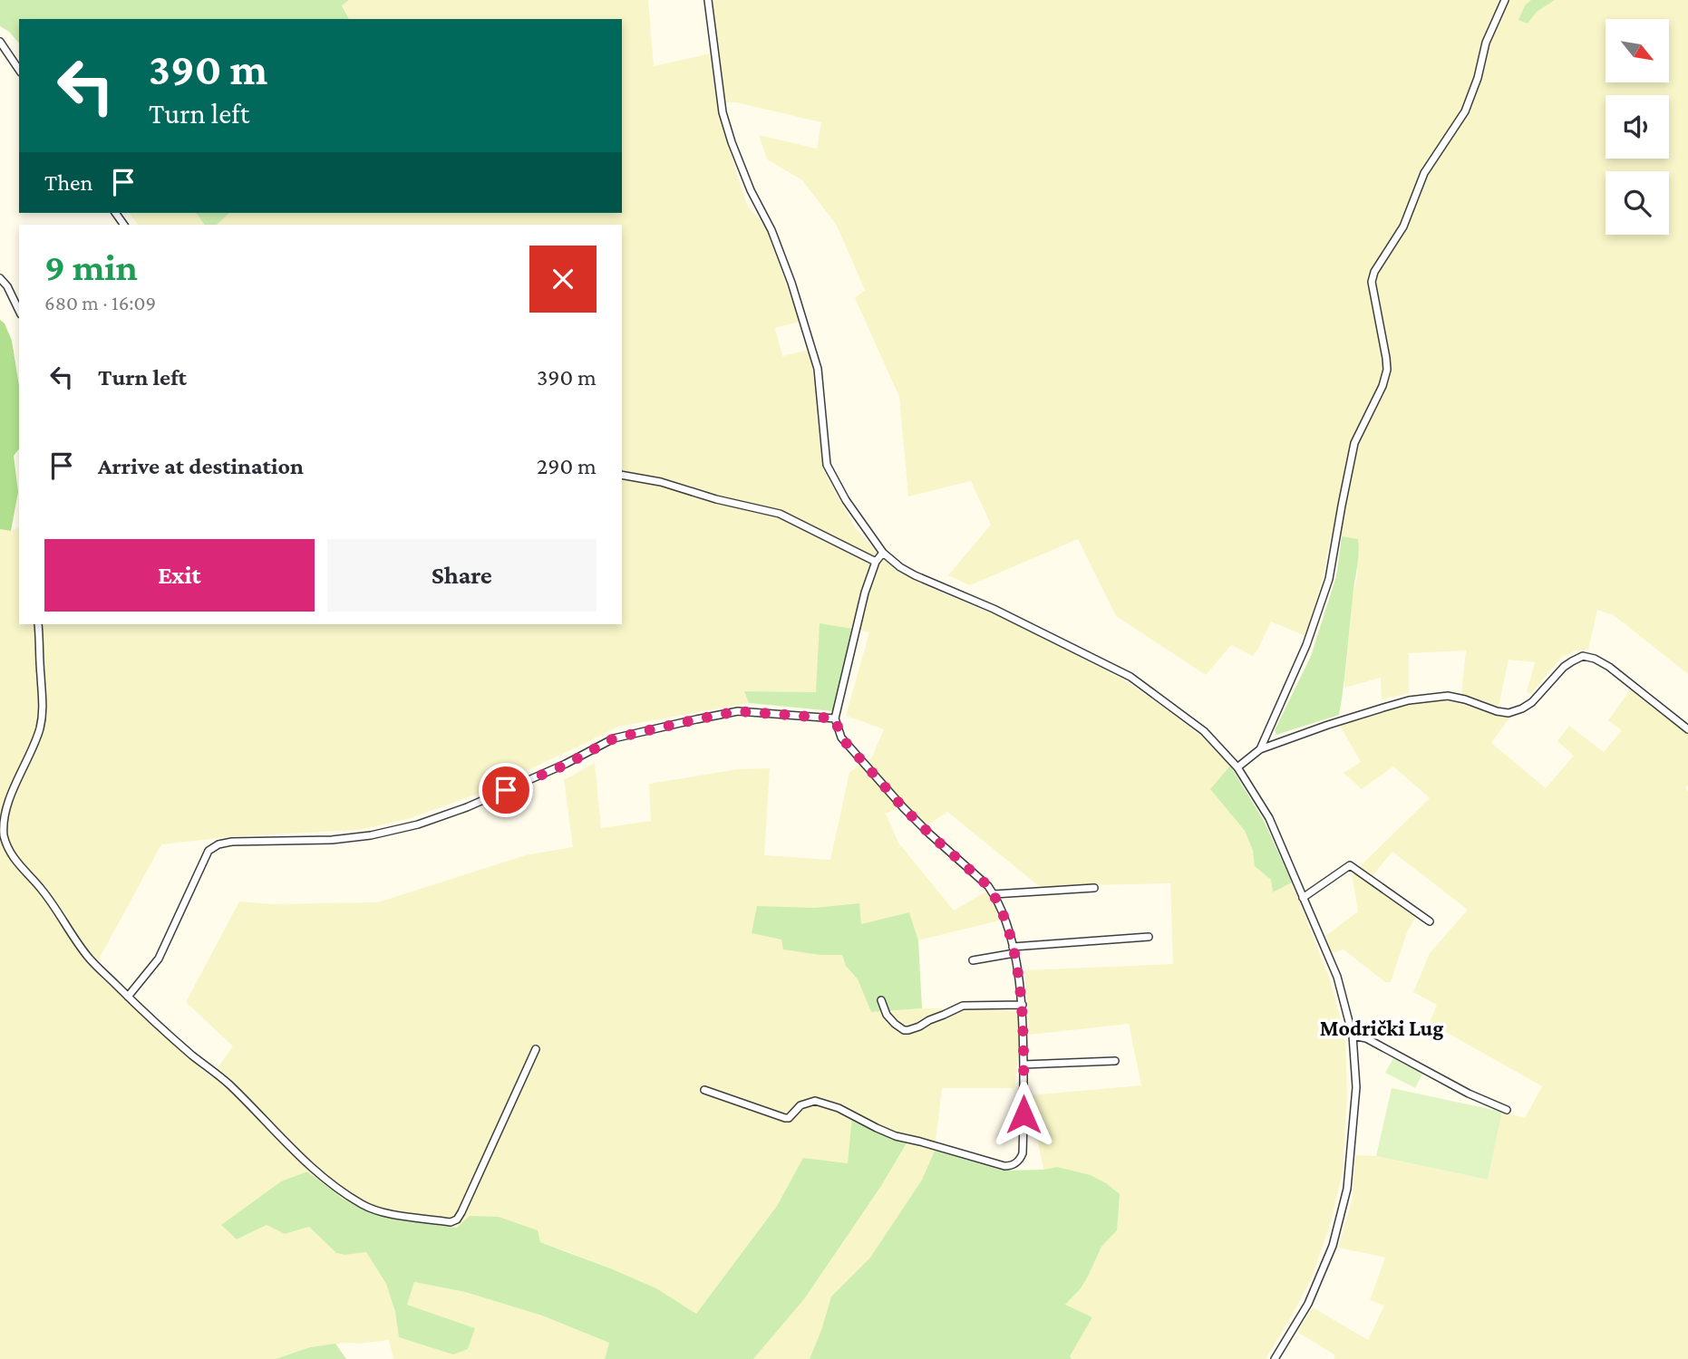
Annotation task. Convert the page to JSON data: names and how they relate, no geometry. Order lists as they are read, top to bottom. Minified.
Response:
{"districts":["Modrički Lug"],"north":"bottom right","page":{"turn":["390 m","Turn left"],"then":"Then","heading":["9 min","680 m · 16:09"],"list":[{"name":"Turn left","value":"390 m"},{"name":"Arrive at destination","value":"290 m"}],"buttons":["Exit","Share"]}}
